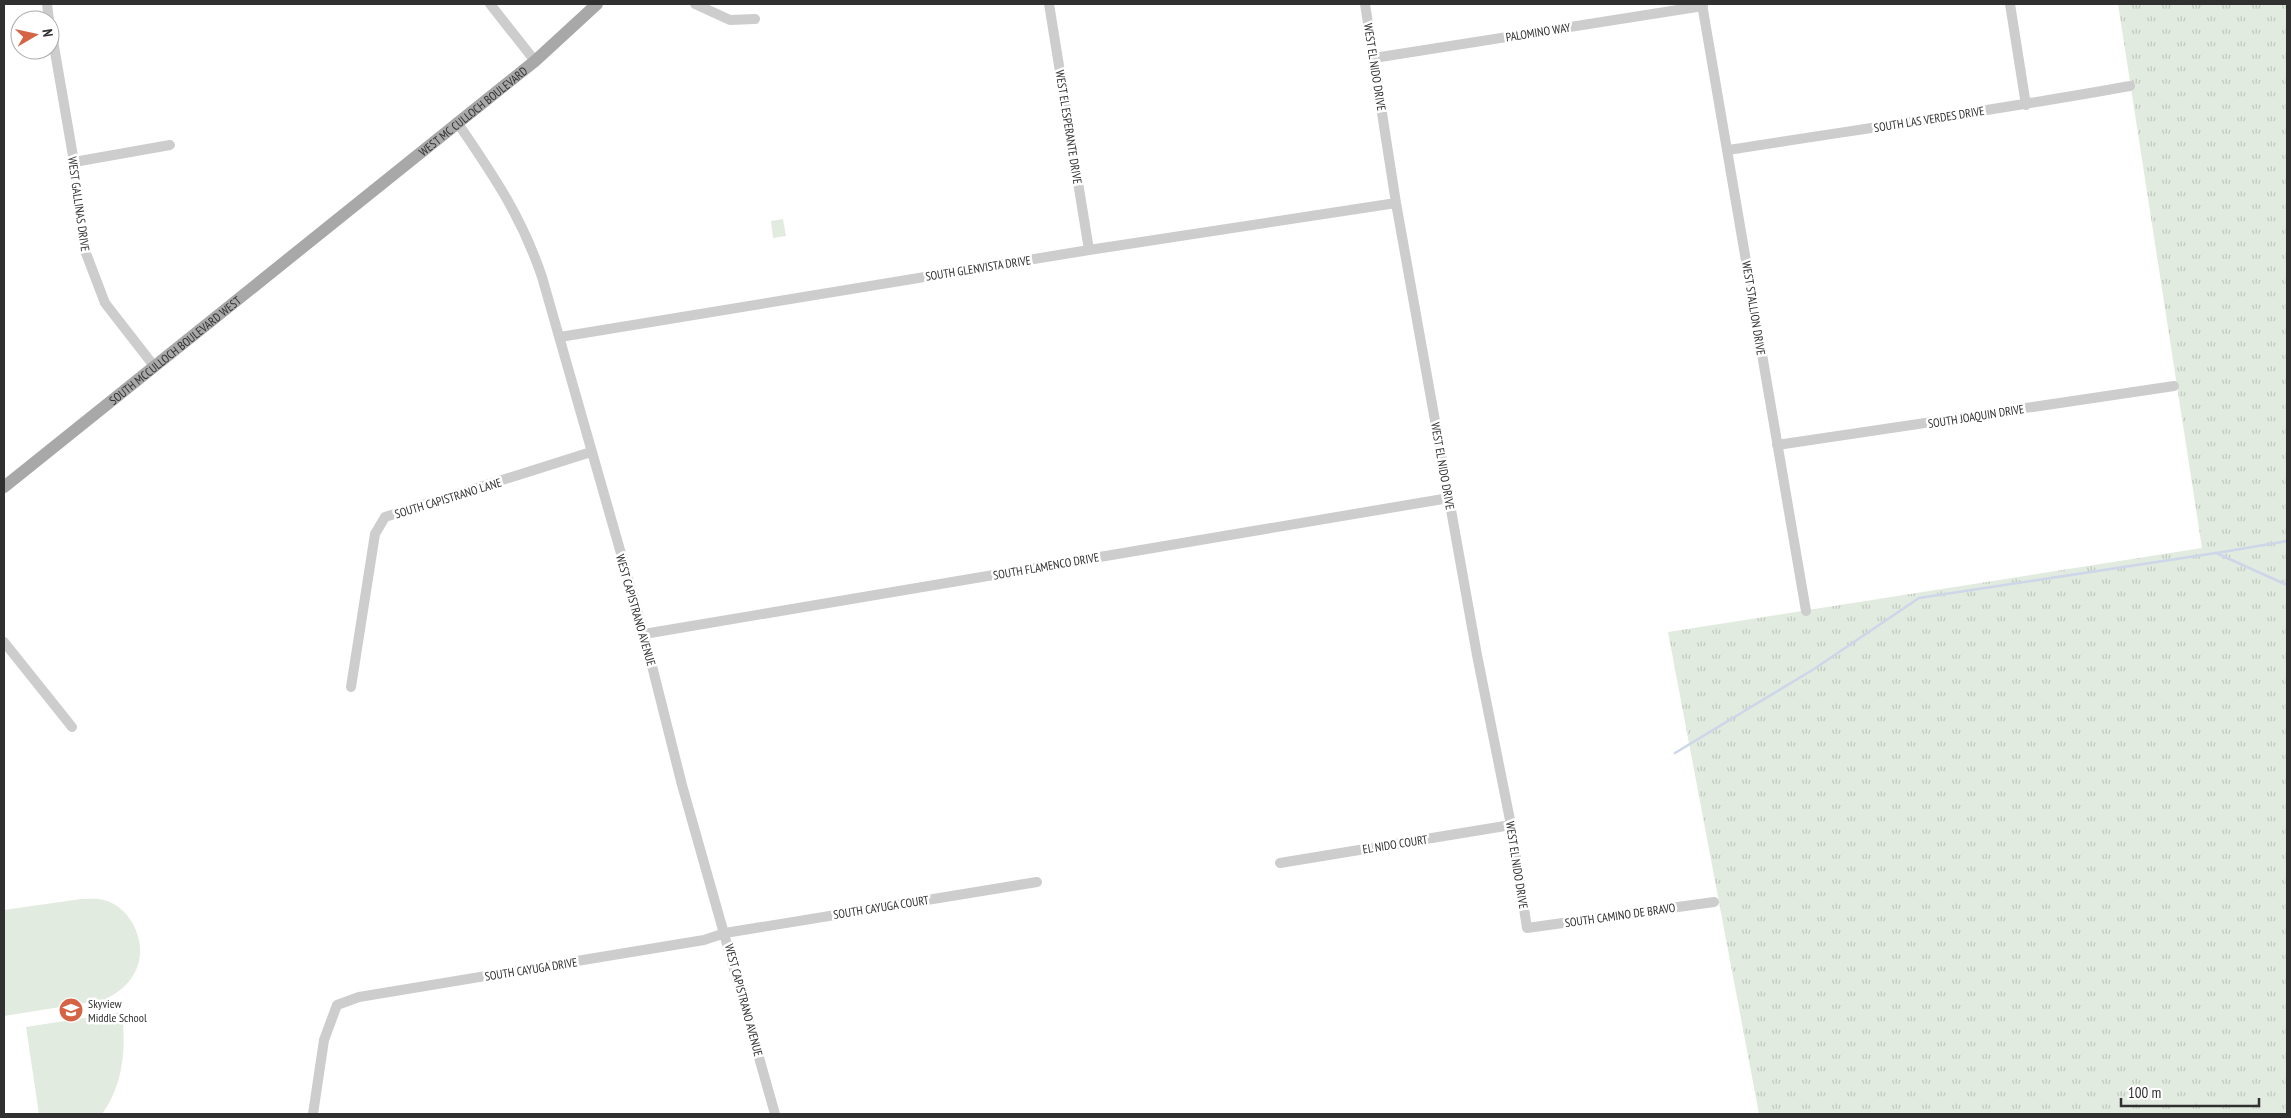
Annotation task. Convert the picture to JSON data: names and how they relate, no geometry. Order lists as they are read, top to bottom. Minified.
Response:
{"streets":{"main road":["WEST MC CULLOCH BOULEVARD","SOUTH MCCULLOCH BOULEVARD WEST"],"street":["PALOMINO WAY","WEST EL NIDO DRIVE","SOUTH LAS VERDES DRIVE","WEST EL ESPERANTE DRIVE","WEST GALLINAS DRIVE","SOUTH GLENVISTA DRIVE","WEST STALLION DRIVE","SOUTH JOAQUIN DRIVE","SOUTH CAPISTRANO LANE","SOUTH FLAMENCO DRIVE","WEST CAPISTRANO AVENUE","EL NIDO COURT","SOUTH CAYUGA COURT","SOUTH CAMINO DE BRAVO","SOUTH CAYUGA DRIVE"]},"crossings":[["PALOMINO WAY","WEST EL NIDO DRIVE"],["PALOMINO WAY","WEST STALLION DRIVE"],["WEST EL NIDO DRIVE","SOUTH GLENVISTA DRIVE"],["WEST EL NIDO DRIVE","SOUTH FLAMENCO DRIVE"],["WEST EL NIDO DRIVE","EL NIDO COURT"],["WEST EL NIDO DRIVE","SOUTH CAMINO DE BRAVO"],["WEST MC CULLOCH BOULEVARD","SOUTH MCCULLOCH BOULEVARD WEST"],["WEST MC CULLOCH BOULEVARD","WEST CAPISTRANO AVENUE"],["SOUTH LAS VERDES DRIVE","WEST STALLION DRIVE"],["WEST EL ESPERANTE DRIVE","SOUTH GLENVISTA DRIVE"],["WEST GALLINAS DRIVE","SOUTH MCCULLOCH BOULEVARD WEST"],["SOUTH GLENVISTA DRIVE","WEST CAPISTRANO AVENUE"],["WEST STALLION DRIVE","SOUTH JOAQUIN DRIVE"],["SOUTH CAPISTRANO LANE","WEST CAPISTRANO AVENUE"],["SOUTH FLAMENCO DRIVE","WEST CAPISTRANO AVENUE"],["WEST CAPISTRANO AVENUE","SOUTH CAYUGA COURT"],["WEST CAPISTRANO AVENUE","SOUTH CAYUGA DRIVE"],["SOUTH CAYUGA COURT","SOUTH CAYUGA DRIVE"]],"places":{"school or university":["Skyview Middle School"]},"scale_bar":"100 m","north":"right"}
